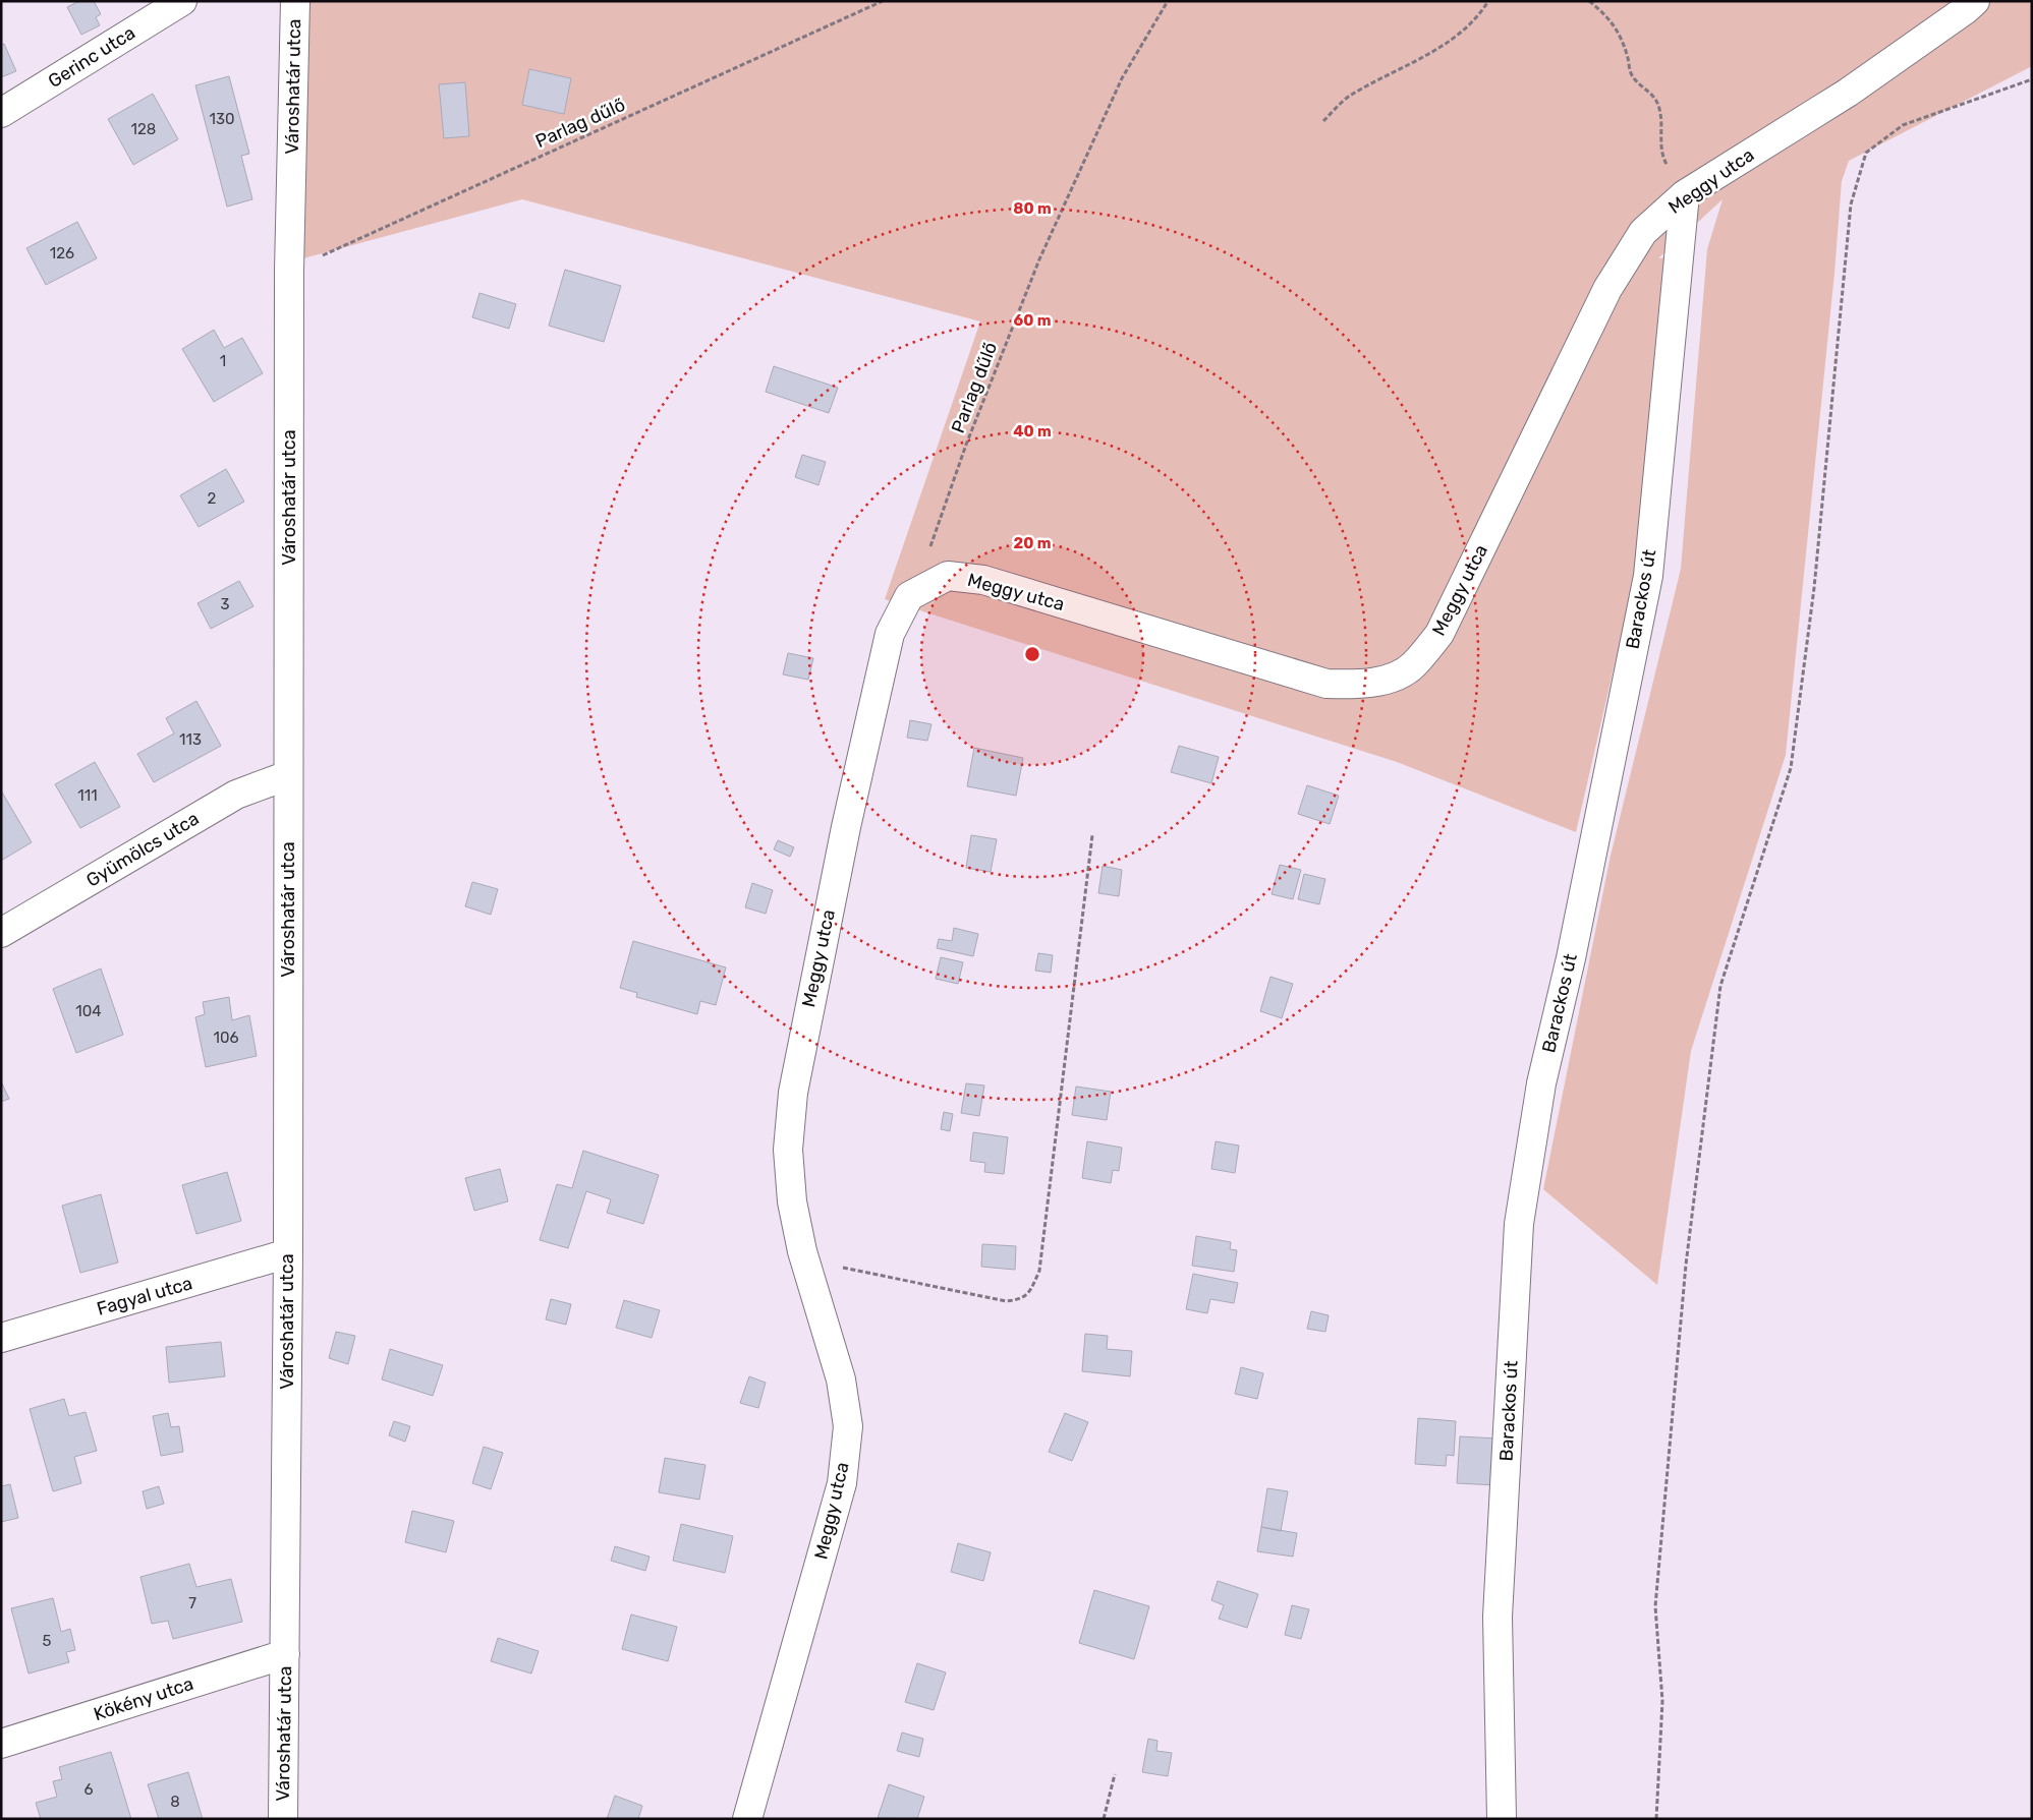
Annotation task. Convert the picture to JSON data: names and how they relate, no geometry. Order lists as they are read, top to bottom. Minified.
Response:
{"streets":{"street":["Gerinc utca","Városhatár utca","Meggy utca","Barackos út","Gyümölcs utca","Fagyal utca","Kökény utca"],"path":["Parlag dűlő"]},"crossings":[["Városhatár utca","Parlag dűlő"],["Városhatár utca","Gyümölcs utca"],["Városhatár utca","Fagyal utca"],["Városhatár utca","Kökény utca"],["Parlag dűlő","Meggy utca"],["Meggy utca","Barackos út"]],"house_numbers":["130","128","126","1","2","3","113","111","104","106","7","5","6","8"],"rings":["80 m","60 m","40 m","20 m"]}
